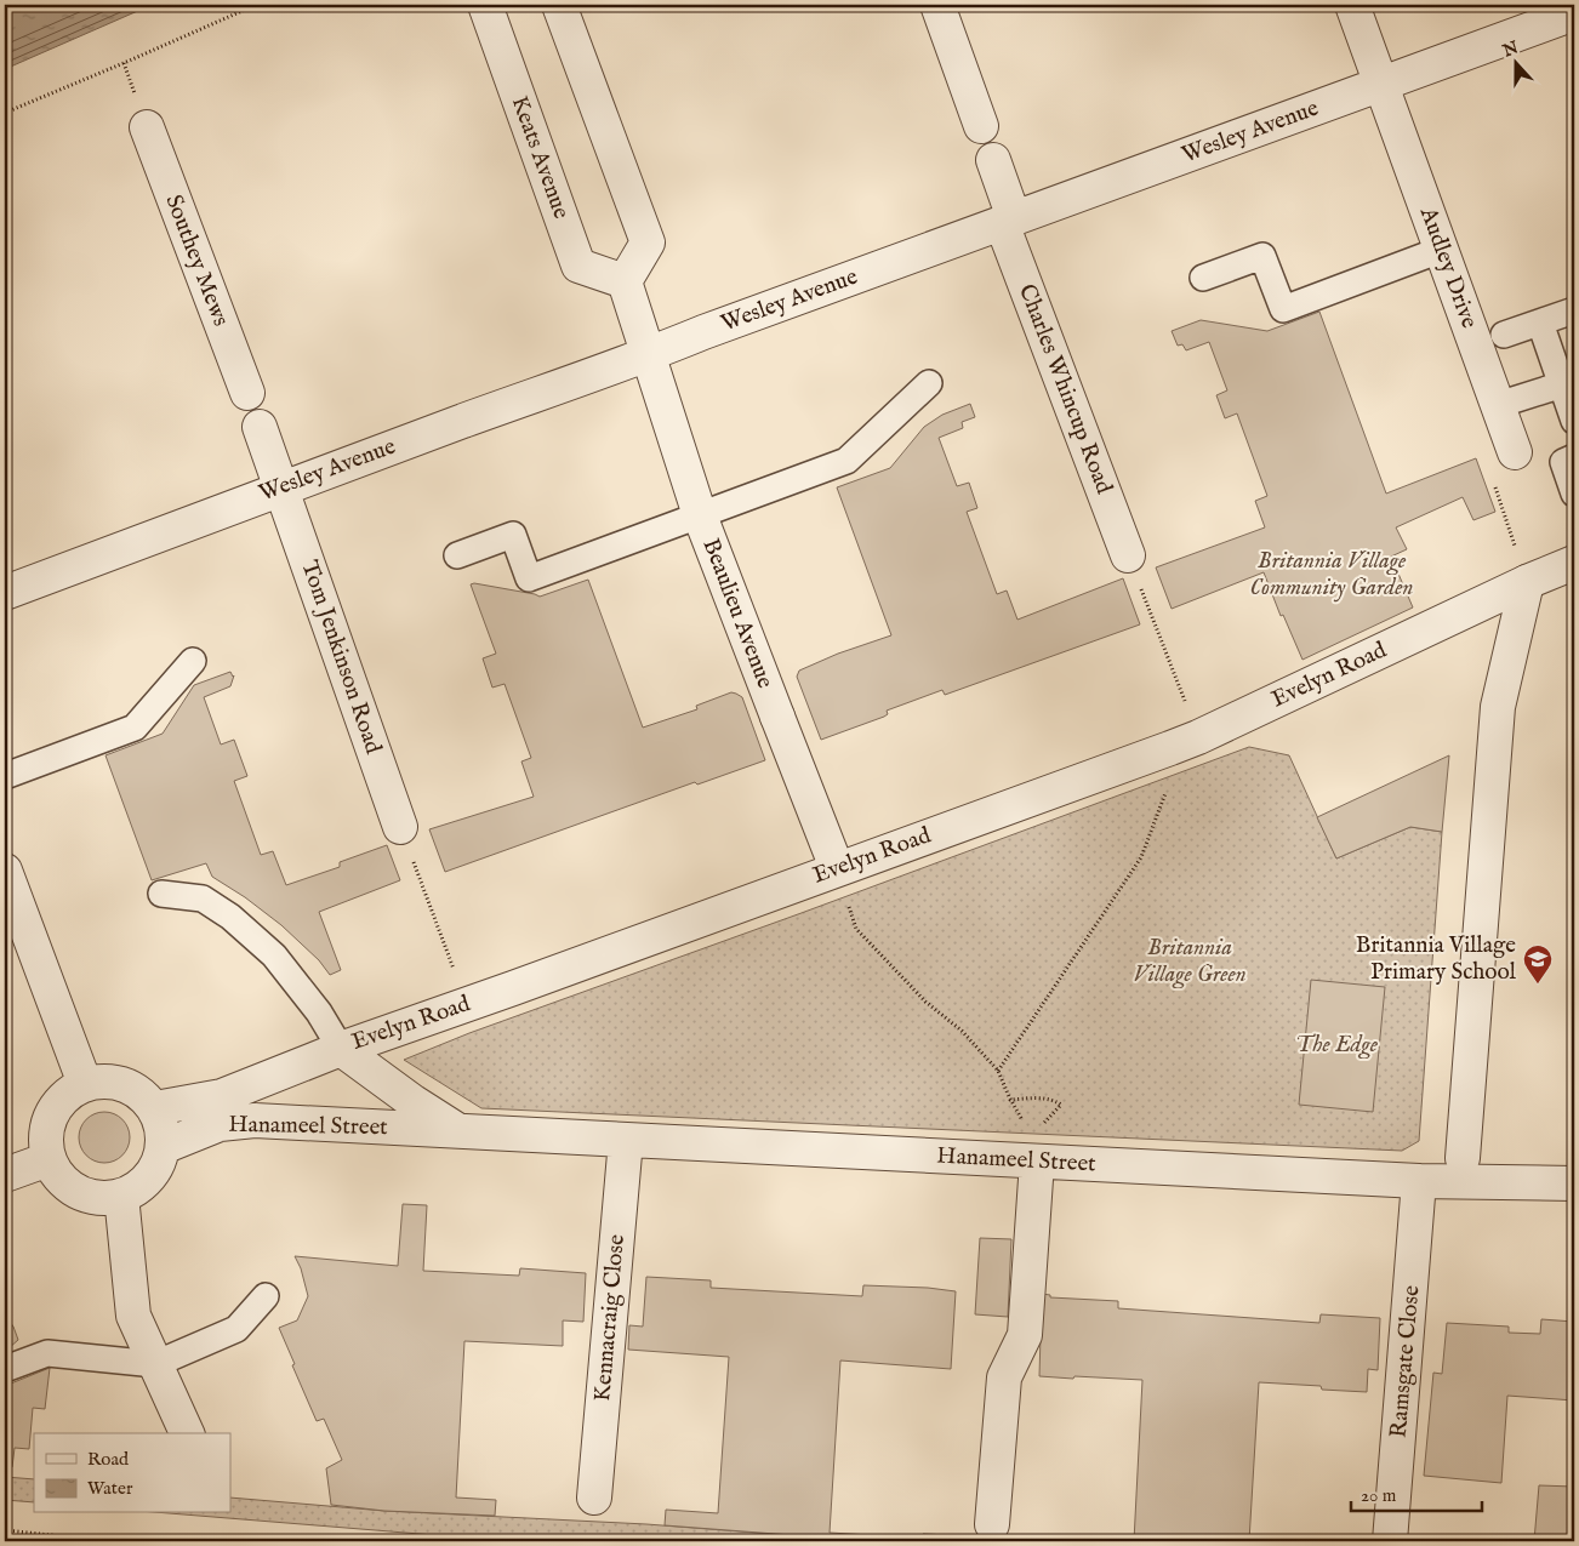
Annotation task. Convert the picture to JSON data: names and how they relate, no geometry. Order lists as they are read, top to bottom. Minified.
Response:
{"streets":{"street":["Wesley Avenue","Keats Avenue","Southey Mews","Audley Drive","Charles Whincup Road","Beaulieu Avenue","Tom Jenkinson Road","Evelyn Road","Hanameel Street","Kennacraig Close","Ramsgate Close"]},"crossings":[["Wesley Avenue","Audley Drive"],["Wesley Avenue","Charles Whincup Road"],["Wesley Avenue","Beaulieu Avenue"],["Wesley Avenue","Tom Jenkinson Road"],["Beaulieu Avenue","Evelyn Road"],["Evelyn Road","Hanameel Street"],["Hanameel Street","Kennacraig Close"],["Hanameel Street","Ramsgate Close"]],"parks":["Britannia Village Community Garden","Britannia Village Green","The Edge"],"places":{"school or university":["Britannia Village Primary School"]},"legend":["Road","Water"],"scale_bar":"20 m","north":"top"}
